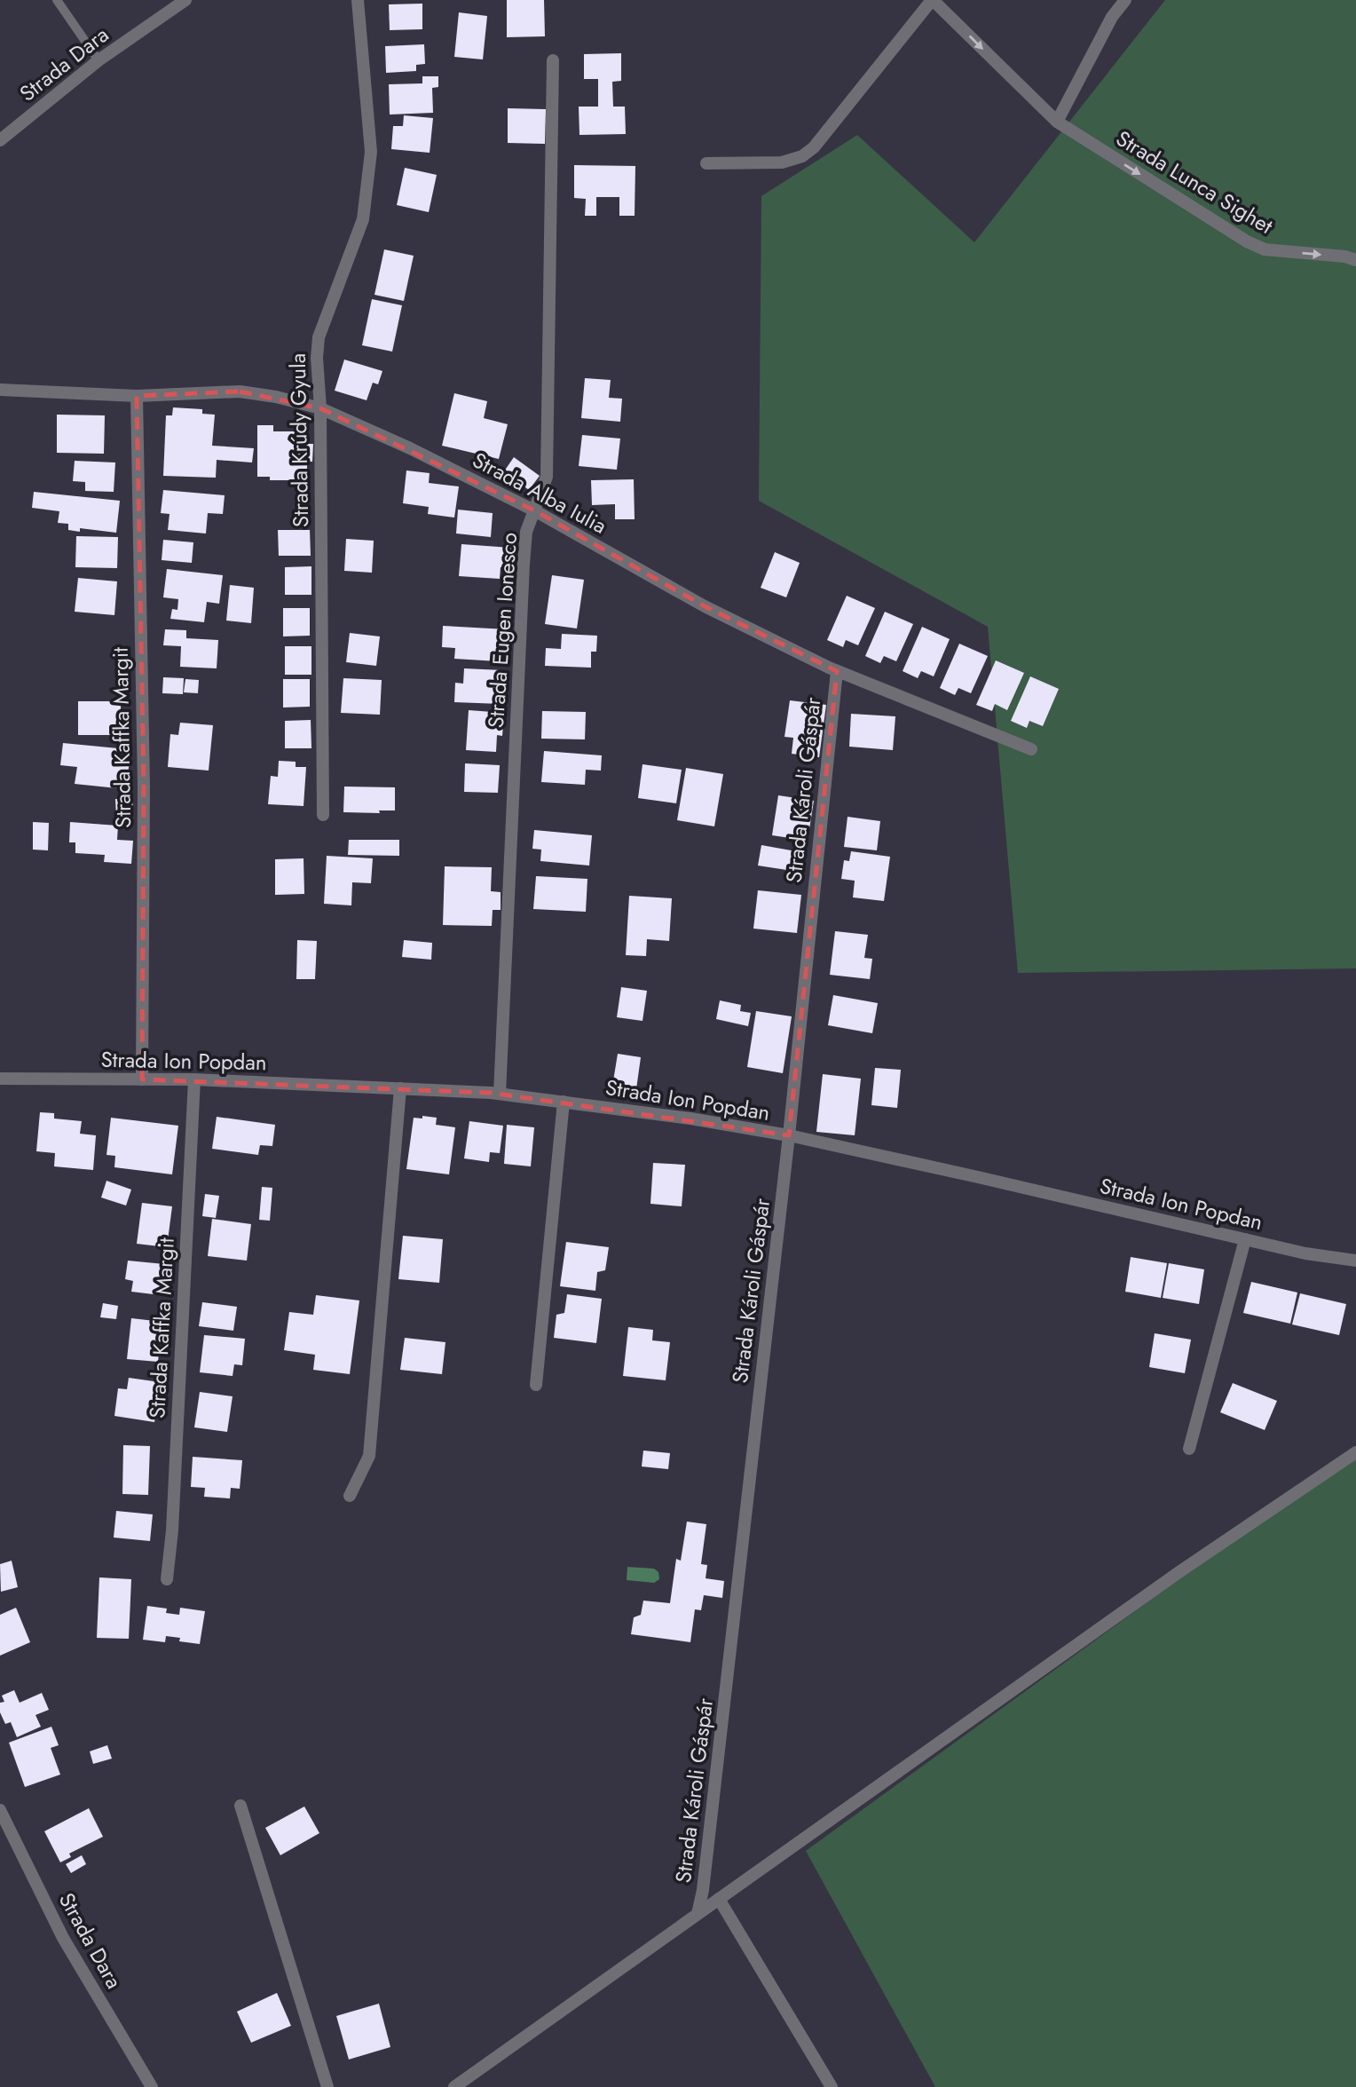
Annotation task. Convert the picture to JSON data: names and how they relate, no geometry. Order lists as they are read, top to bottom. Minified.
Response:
{"streets":{"street":["Strada Dara","Strada Lunca Sighet","Strada Krúdy Gyula","Strada Alba Iulia","Strada Eugen Ionesco","Strada Kaffka Margit","Strada Károli Gáspár","Strada Ion Popdan"]},"crossings":[["Strada Krúdy Gyula","Strada Alba Iulia"],["Strada Alba Iulia","Strada Eugen Ionesco"],["Strada Alba Iulia","Strada Kaffka Margit"],["Strada Alba Iulia","Strada Károli Gáspár"],["Strada Eugen Ionesco","Strada Ion Popdan"],["Strada Kaffka Margit","Strada Ion Popdan"],["Strada Károli Gáspár","Strada Ion Popdan"]],"one_way":["Strada Lunca Sighet"]}
